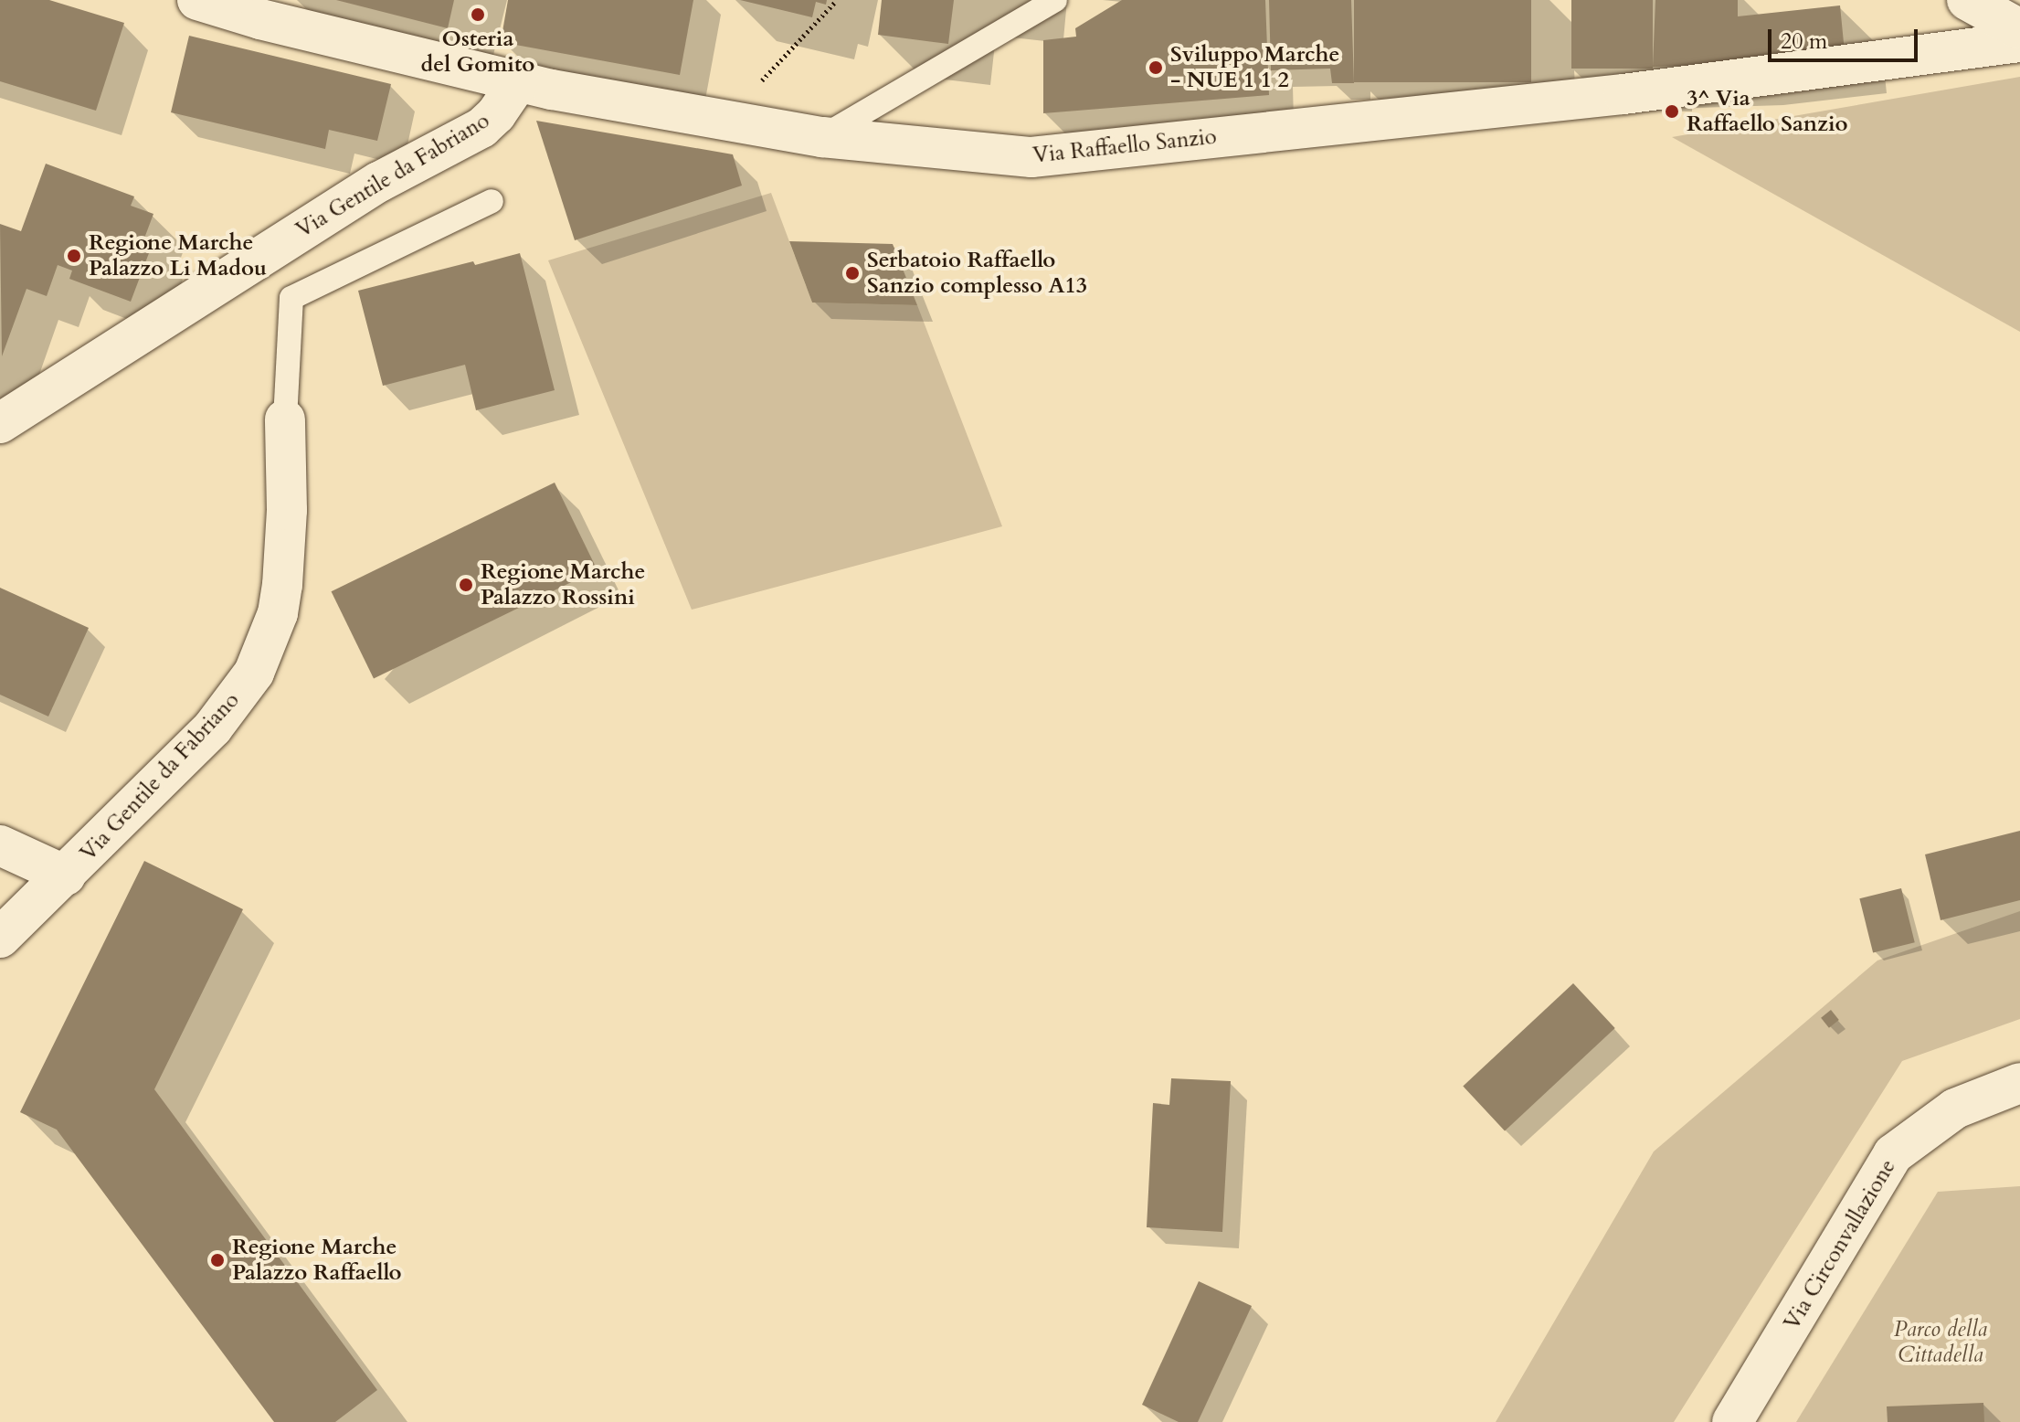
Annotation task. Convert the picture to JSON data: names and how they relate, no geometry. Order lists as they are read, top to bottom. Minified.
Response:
{"streets":{"street":["Via Raffaello Sanzio","Via Gentile da Fabriano","Via Circonvallazione"]},"crossings":[["Via Raffaello Sanzio","Via Gentile da Fabriano"]],"parks":["Parco della Cittadella"],"places":["Osteria del Gomito","Sviluppo Marche - NUE 1 1 2","3^ Via Raffaello Sanzio","Regione Marche Palazzo Li Madou","Serbatoio Raffaello Sanzio complesso A13","Regione Marche Palazzo Rossini","Regione Marche Palazzo Raffaello"],"scale_bar":"20 m"}
